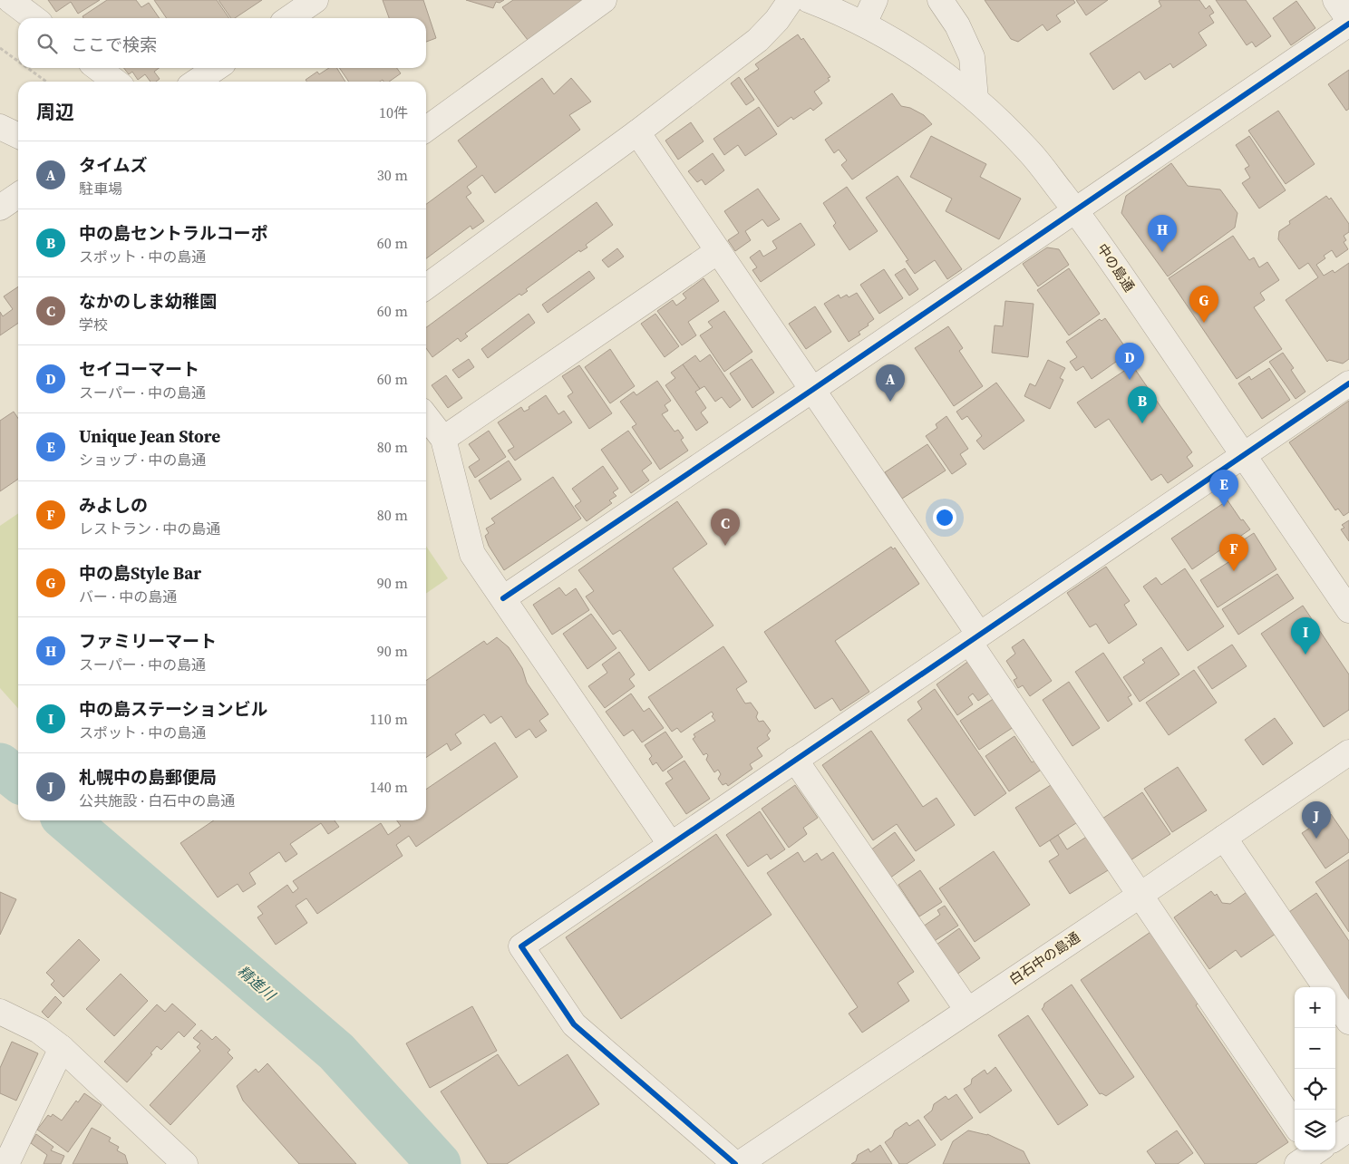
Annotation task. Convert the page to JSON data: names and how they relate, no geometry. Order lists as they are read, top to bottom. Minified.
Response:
{"streets":{"street":["中の島通","白石中の島通"]},"water":["精進川"],"page":{"search":"ここで検索","heading":["周辺","10件"],"list":[{"mark":"A","name":"タイムズ","note":"駐車場","value":"30 m"},{"mark":"B","name":"中の島セントラルコーポ","note":"スポット · 中の島通","value":"60 m"},{"mark":"C","name":"なかのしま幼稚園","note":"学校","value":"60 m"},{"mark":"D","name":"セイコーマート","note":"スーパー · 中の島通","value":"60 m"},{"mark":"E","name":"Unique Jean Store","note":"ショップ · 中の島通","value":"80 m"},{"mark":"F","name":"みよしの","note":"レストラン · 中の島通","value":"80 m"},{"mark":"G","name":"中の島Style Bar","note":"バー · 中の島通","value":"90 m"},{"mark":"H","name":"ファミリーマート","note":"スーパー · 中の島通","value":"90 m"},{"mark":"I","name":"中の島ステーションビル","note":"スポット · 中の島通","value":"110 m"},{"mark":"J","name":"札幌中の島郵便局","note":"公共施設 · 白石中の島通","value":"140 m"}],"pins":["H","G","D","A","B","E","C","F","I","J"],"map_buttons":["+","−"]}}
